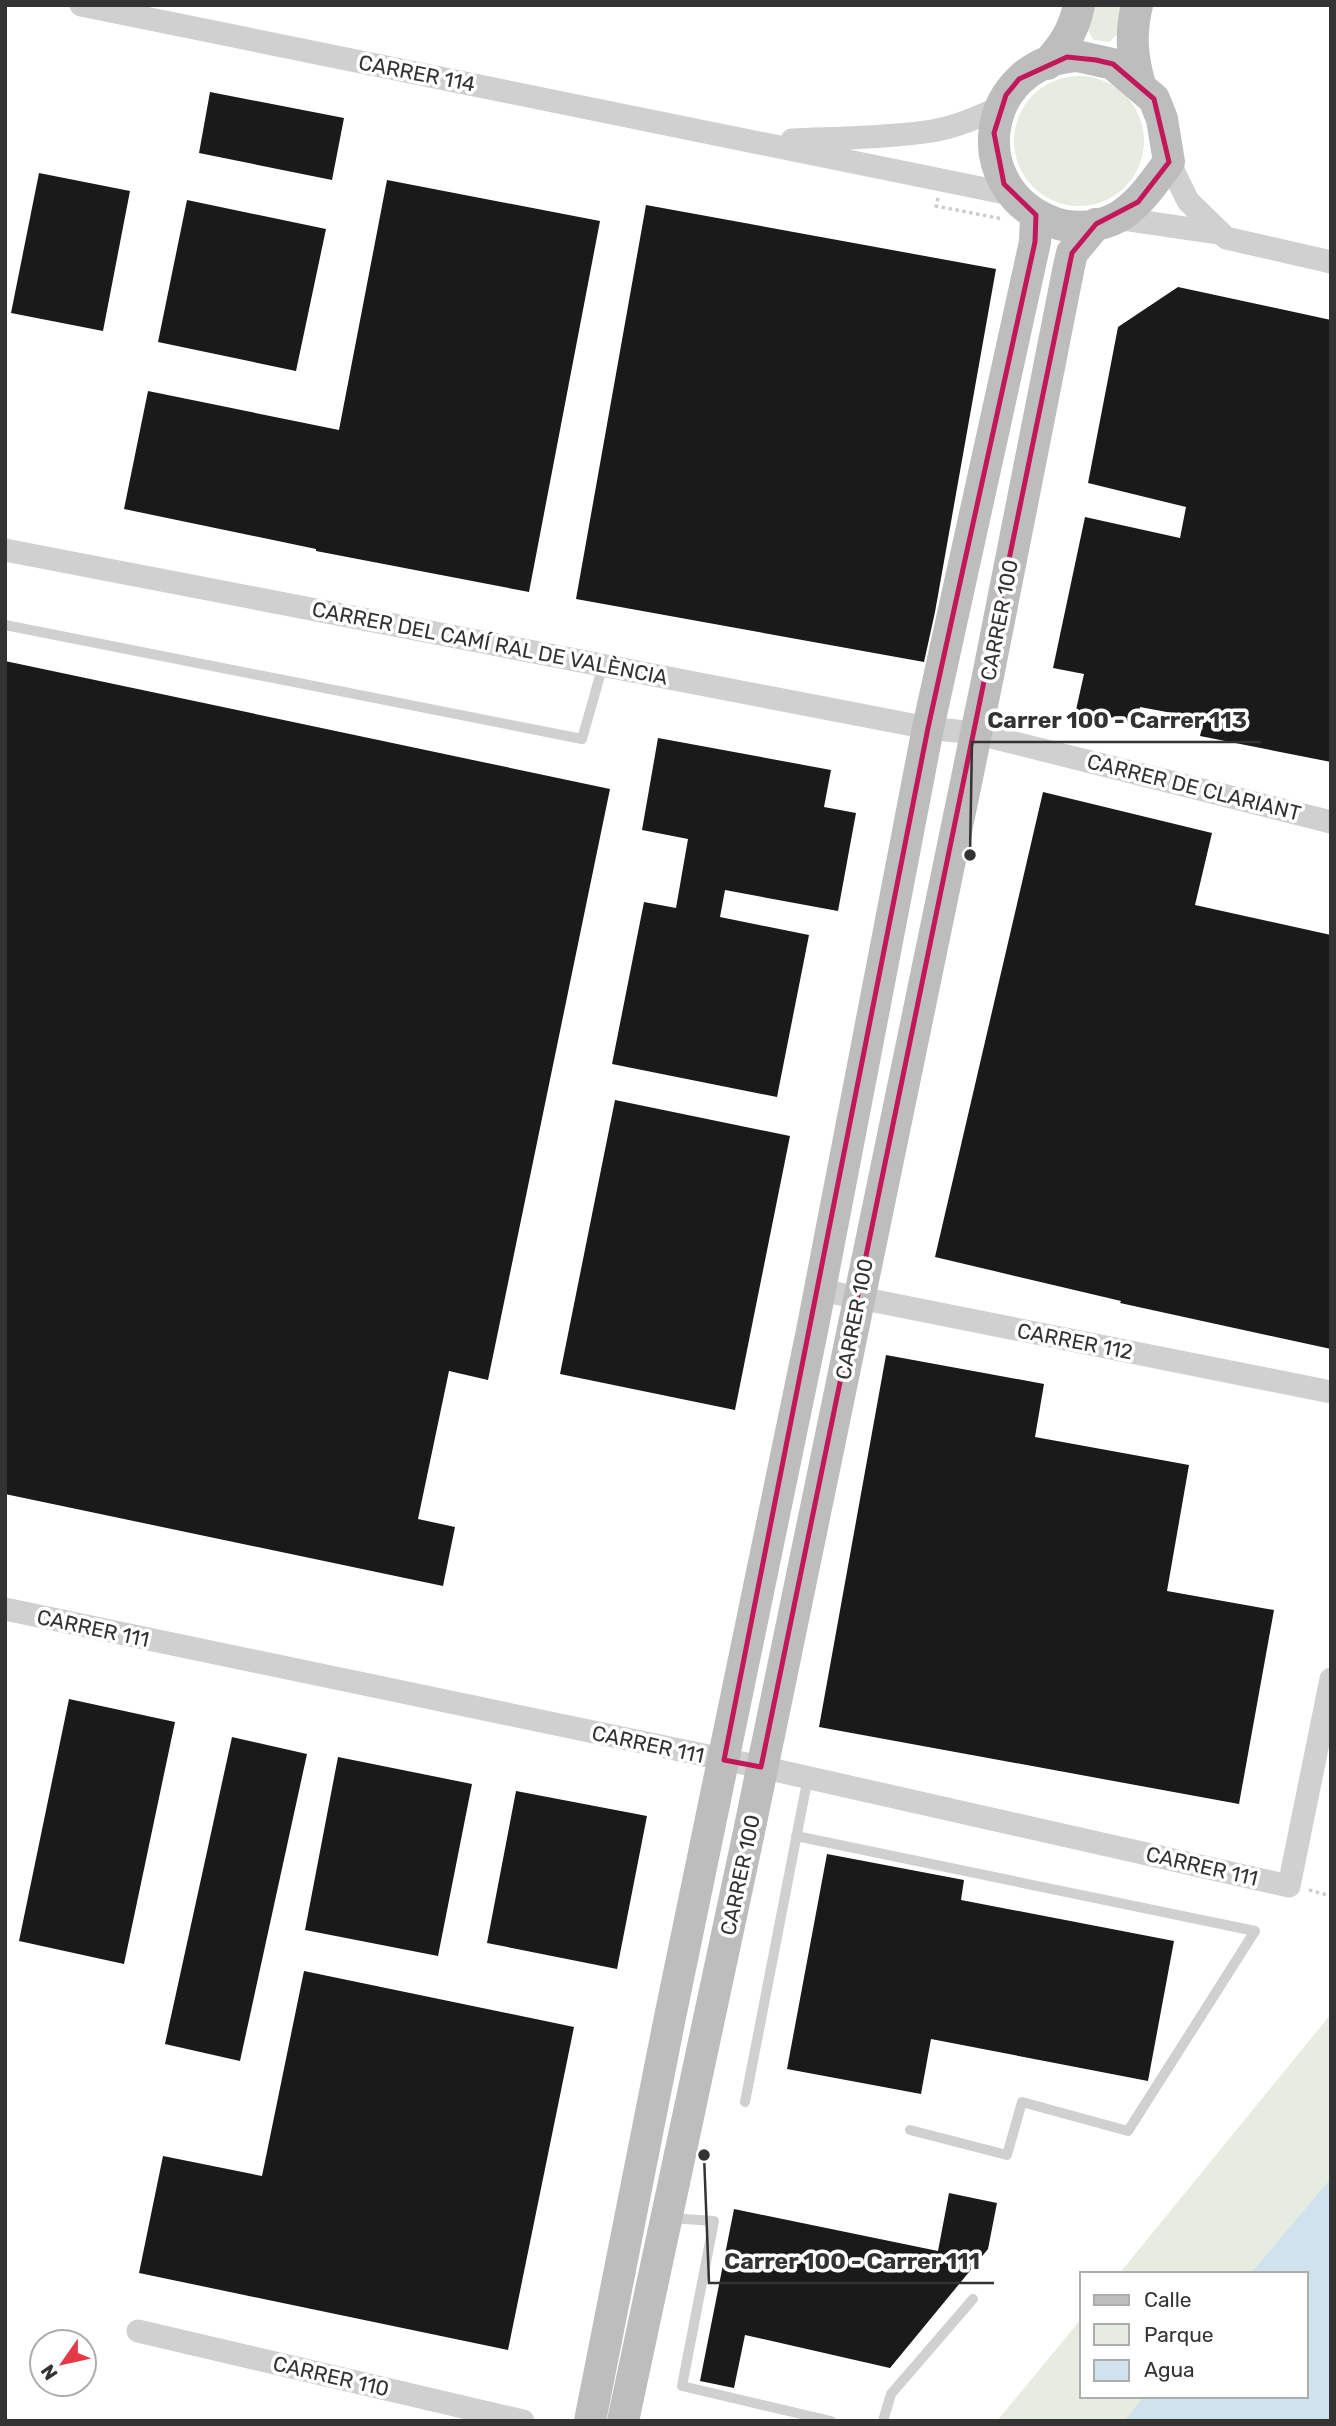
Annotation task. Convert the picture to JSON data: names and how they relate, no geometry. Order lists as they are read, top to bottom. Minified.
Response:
{"streets":{"street":["CARRER 114","CARRER 100","CARRER DEL CAMÍ RAL DE VALÈNCIA","CARRER DE CLARIANT","CARRER 112","CARRER 111","CARRER 110"]},"crossings":[["CARRER 114","CARRER 100"],["CARRER 100","CARRER DEL CAMÍ RAL DE VALÈNCIA"],["CARRER 100","CARRER DE CLARIANT"],["CARRER 100","CARRER 112"],["CARRER 100","CARRER 111"],["CARRER DEL CAMÍ RAL DE VALÈNCIA","CARRER DE CLARIANT"]],"places":["Carrer 100 - Carrer 113","Carrer 100 - Carrer 111"],"legend":["Calle","Parque","Agua"],"north":"bottom left"}
